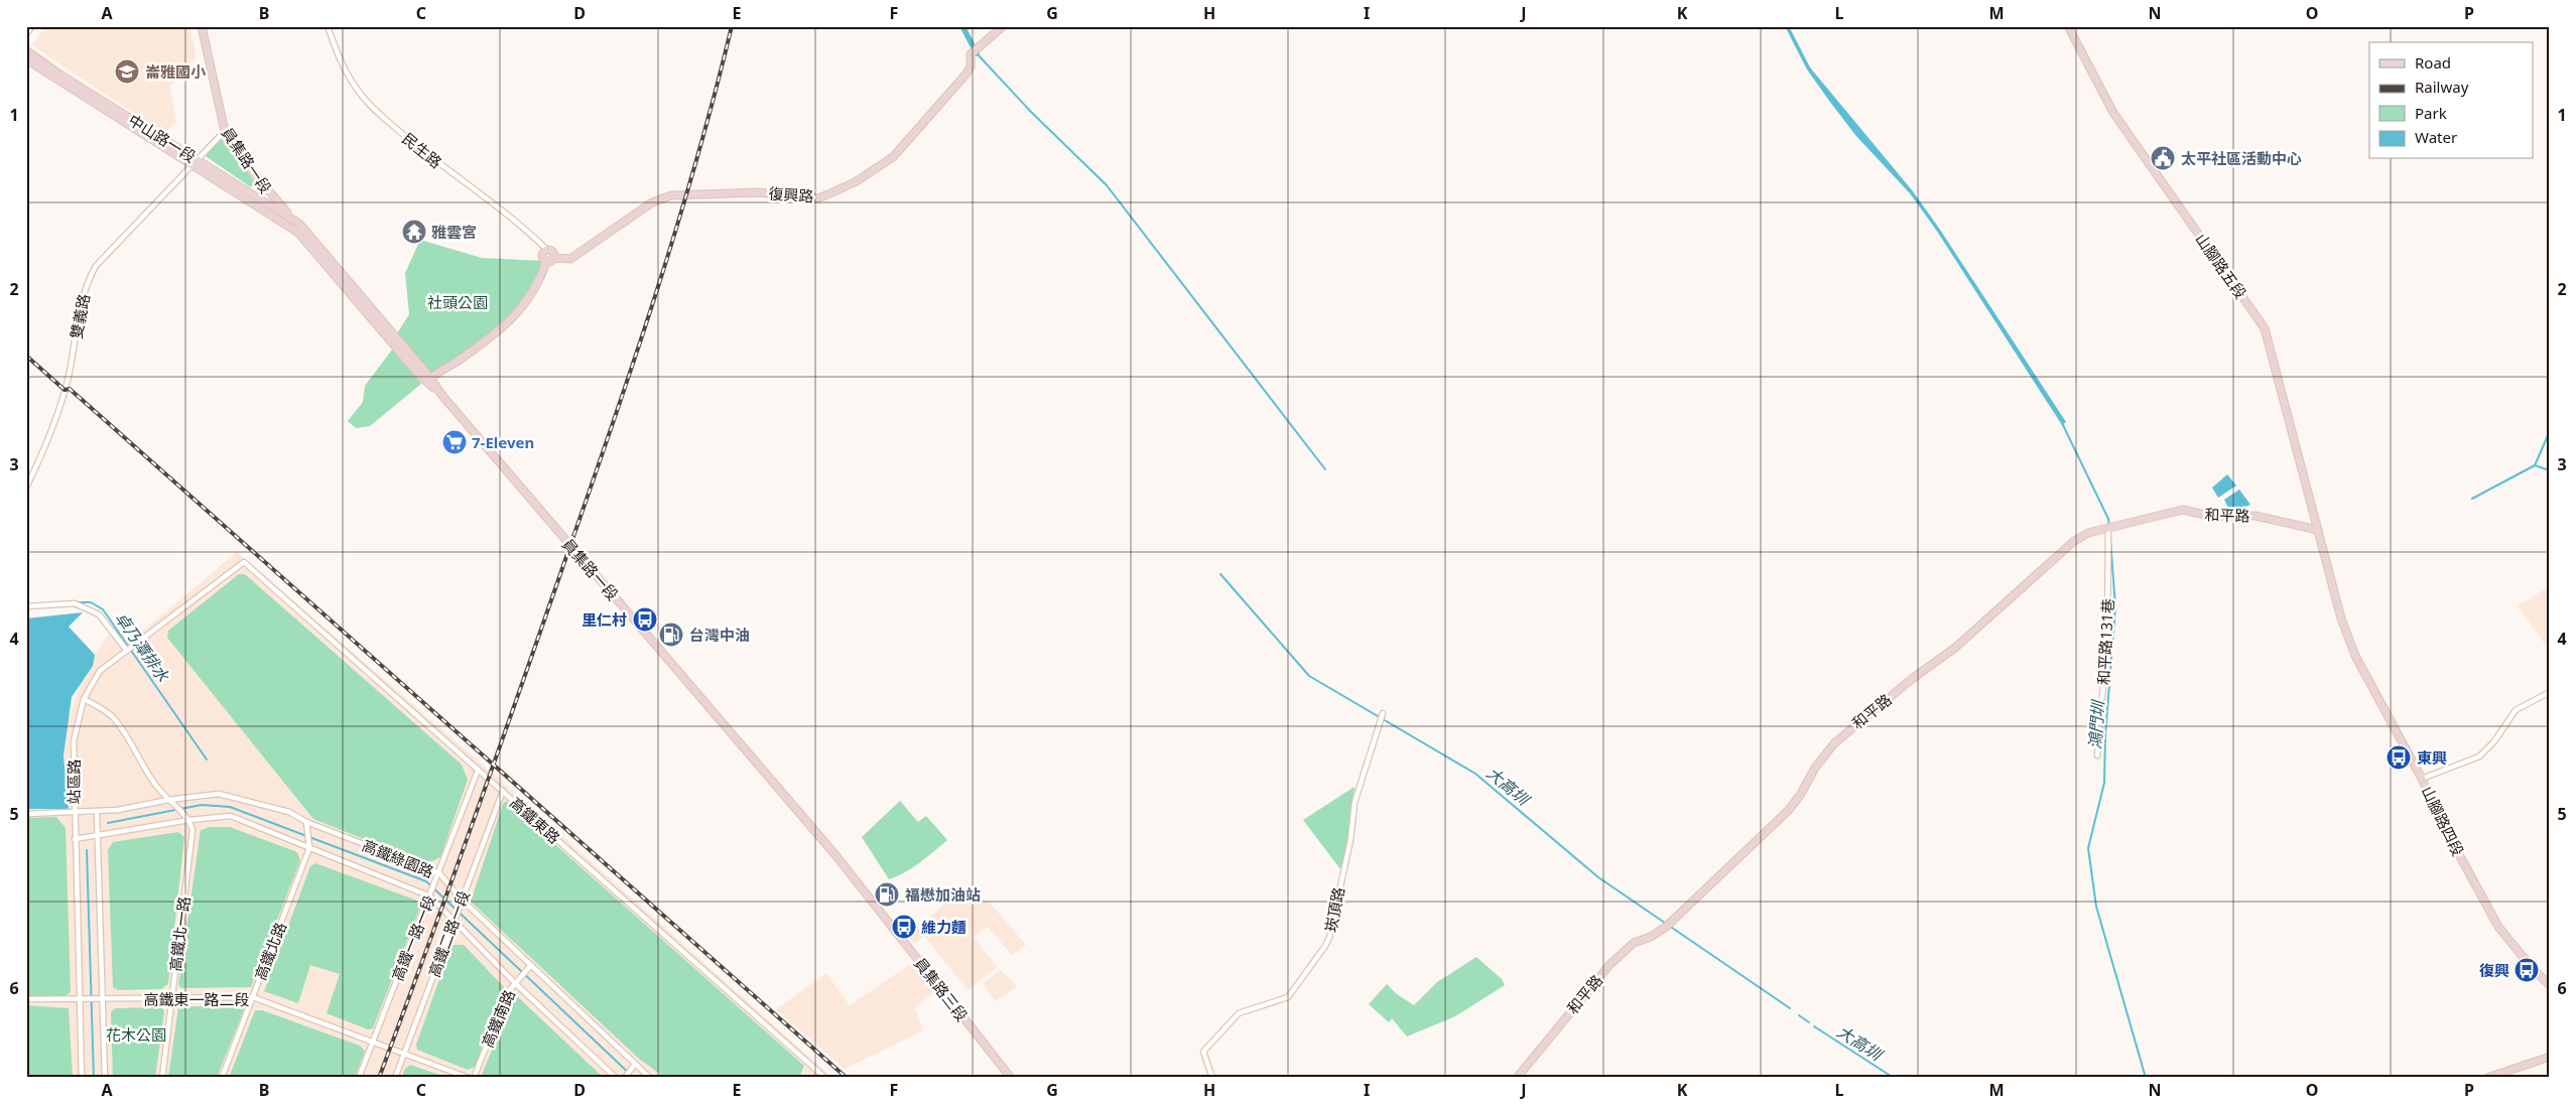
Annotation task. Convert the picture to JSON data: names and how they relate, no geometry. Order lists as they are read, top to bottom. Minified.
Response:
{"streets":{"main road":["中山路一段","員集路一段","復興路","山腳路五段","和平路","山腳路四段","員集路三段"],"street":["民生路","雙義路","和平路131巷","站區路","高鐵東路","高鐵綠園路","崁頂路","高鐵北一路","高鐵二路一段","高鐵一路一段","高鐵北路","高鐵東一路二段","高鐵南路"]},"crossings":[["中山路一段","員集路一段"],["中山路一段","雙義路"],["員集路一段","雙義路"],["員集路一段","員集路三段"],["山腳路五段","和平路"],["山腳路五段","山腳路四段"],["和平路","和平路131巷"],["和平路","山腳路四段"],["站區路","高鐵東路"],["站區路","高鐵綠園路"],["站區路","高鐵東一路二段"],["高鐵東路","高鐵二路一段"],["高鐵東路","高鐵一路一段"],["高鐵綠園路","高鐵北一路"],["高鐵綠園路","高鐵二路一段"],["高鐵綠園路","高鐵一路一段"],["高鐵綠園路","高鐵北路"],["高鐵綠園路","高鐵南路"],["高鐵北一路","高鐵東一路二段"],["高鐵二路一段","高鐵東一路二段"],["高鐵一路一段","高鐵東一路二段"],["高鐵北路","高鐵東一路二段"]],"water":["卓乃潭排水","鴻門圳","大高圳"],"parks":["社頭公園","花木公園"],"places":{"school or university":["崙雅國小"],"public building":["太平社區活動中心"],"temple":["雅雲宮"],"supermarket":["7-Eleven"],"bus stop":["里仁村","東興","維力麵","復興"],"fuel station":["台灣中油","福懋加油站"]},"legend":["Road","Railway","Park","Water"],"grid":{"columns":["A","B","C","D","E","F","G","H","I","J","K","L","M","N","O","P"],"rows":["1","2","3","4","5","6"]}}
